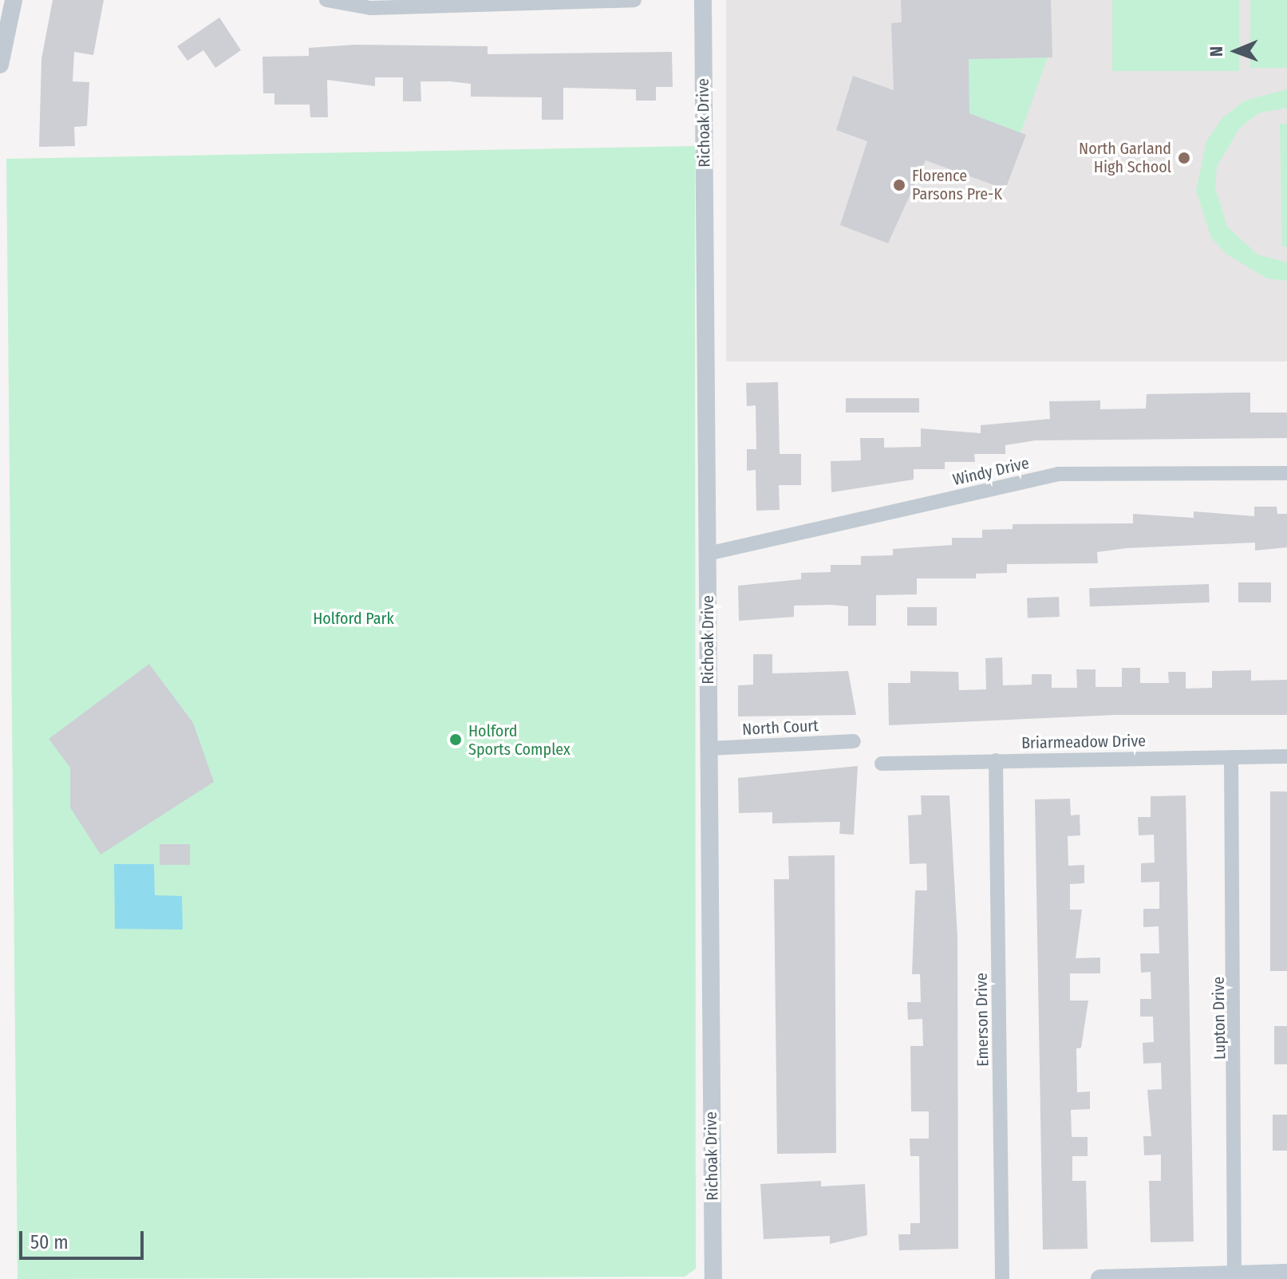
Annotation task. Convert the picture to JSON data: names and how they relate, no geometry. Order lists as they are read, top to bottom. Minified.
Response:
{"streets":{"street":["Richoak Drive","Windy Drive","North Court","Briarmeadow Drive","Lupton Drive","Emerson Drive"]},"crossings":[["Richoak Drive","Windy Drive"],["Richoak Drive","North Court"],["Briarmeadow Drive","Lupton Drive"],["Briarmeadow Drive","Emerson Drive"]],"parks":["Holford Park"],"places":["North Garland High School","Florence Parsons Pre-K","Holford Sports Complex"],"scale_bar":"50 m","north":"left"}
